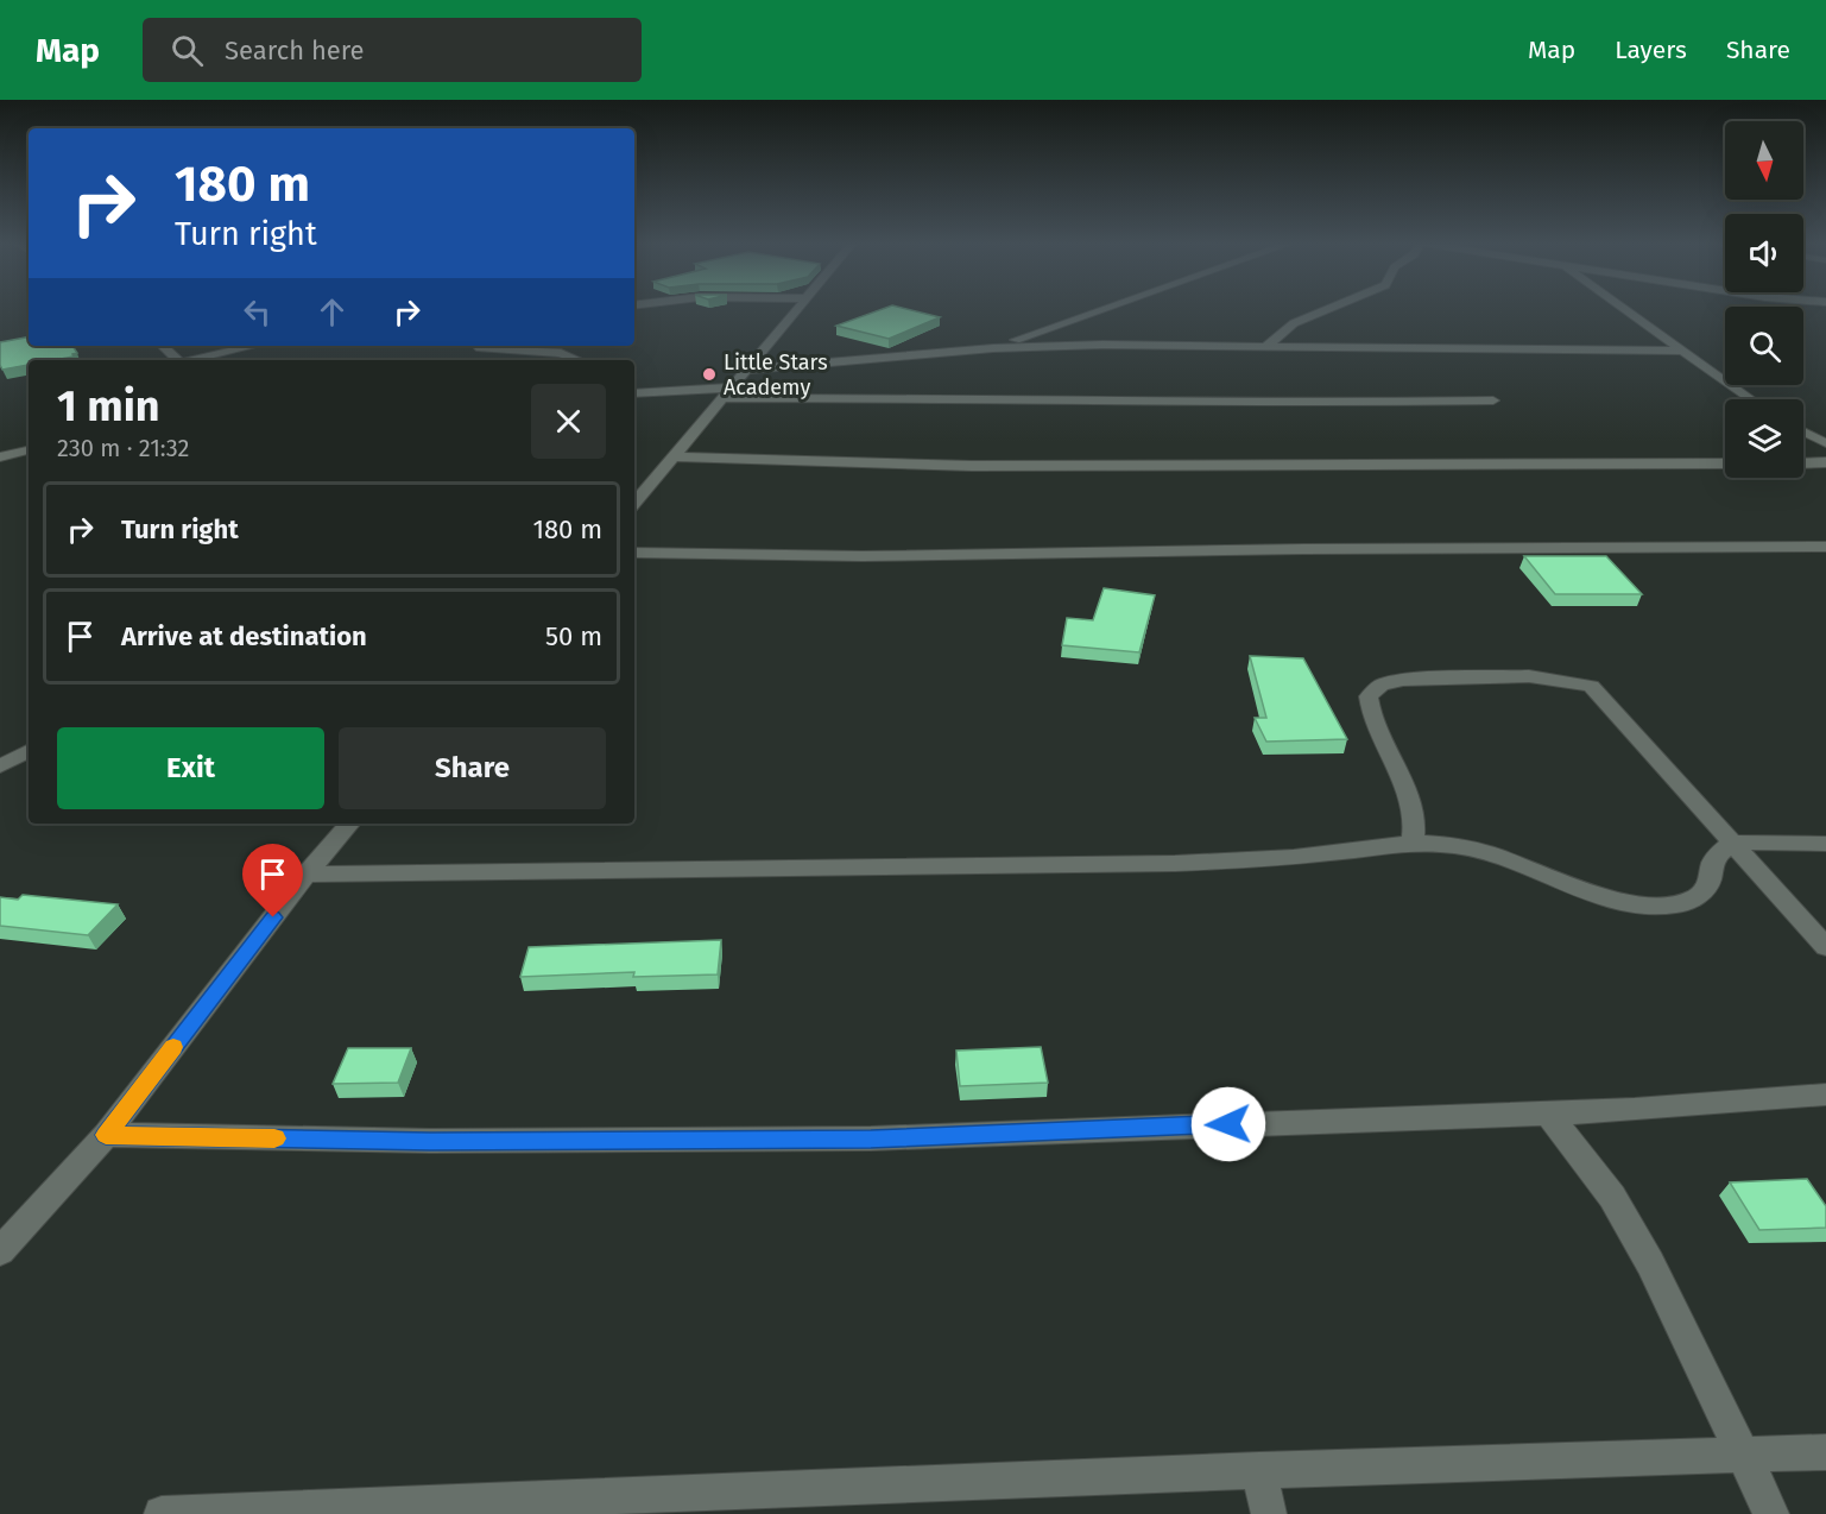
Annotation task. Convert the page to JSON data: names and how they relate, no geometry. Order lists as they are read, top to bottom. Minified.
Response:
{"places":["Little Stars Academy"],"north":"bottom","page":{"header":"Map","search":"Search here","nav":["Map","Layers","Share"],"turn":["180 m","Turn right"],"heading":["1 min","230 m · 21:32"],"list":[{"name":"Turn right","value":"180 m"},{"name":"Arrive at destination","value":"50 m"}],"buttons":["Exit","Share"]}}
